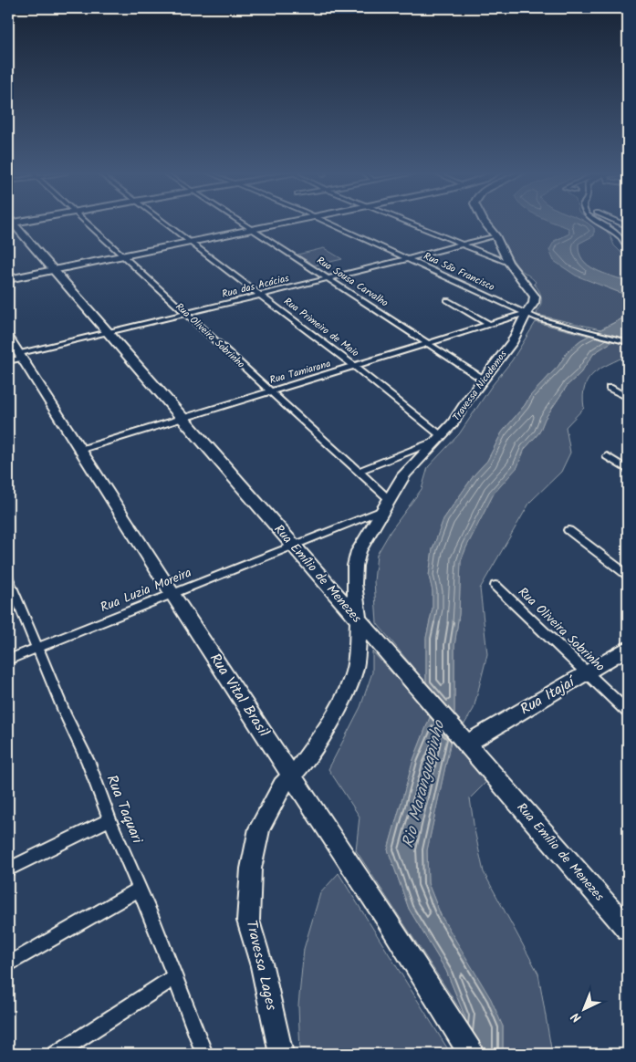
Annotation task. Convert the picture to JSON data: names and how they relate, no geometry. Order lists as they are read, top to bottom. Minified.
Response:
{"streets":{"street":["Rua São Francisco","Rua Sousa Carvalho","Rua das Acácias","Rua Primeiro de Maio","Rua Oliveira Sobrinho","Rua Tamiarana","Travessa Nicodemos","Rua Emílio de Menezes","Rua Luzia Moreira","Rua Vital Brasil","Rua Itajaí","Rua Taquari","Travessa Lages"]},"crossings":[["Rua São Francisco","Rua das Acácias"],["Rua São Francisco","Rua Tamiarana"],["Rua São Francisco","Travessa Nicodemos"],["Rua Sousa Carvalho","Rua das Acácias"],["Rua Sousa Carvalho","Rua Tamiarana"],["Rua Sousa Carvalho","Travessa Nicodemos"],["Rua das Acácias","Rua Primeiro de Maio"],["Rua das Acácias","Rua Oliveira Sobrinho"],["Rua das Acácias","Travessa Nicodemos"],["Rua das Acácias","Rua Emílio de Menezes"],["Rua das Acácias","Rua Vital Brasil"],["Rua Primeiro de Maio","Rua Tamiarana"],["Rua Primeiro de Maio","Travessa Nicodemos"],["Rua Oliveira Sobrinho","Rua Tamiarana"],["Rua Oliveira Sobrinho","Travessa Nicodemos"],["Rua Oliveira Sobrinho","Rua Itajaí"],["Rua Tamiarana","Travessa Nicodemos"],["Rua Tamiarana","Rua Emílio de Menezes"],["Rua Tamiarana","Rua Vital Brasil"],["Travessa Nicodemos","Rua Emílio de Menezes"],["Travessa Nicodemos","Rua Luzia Moreira"],["Travessa Nicodemos","Travessa Lages"],["Rua Emílio de Menezes","Rua Luzia Moreira"],["Rua Emílio de Menezes","Rua Itajaí"],["Rua Emílio de Menezes","Travessa Lages"],["Rua Luzia Moreira","Rua Vital Brasil"],["Rua Luzia Moreira","Rua Taquari"],["Rua Vital Brasil","Travessa Lages"]],"water":["Rio Maranguapinho"],"north":"bottom left"}
